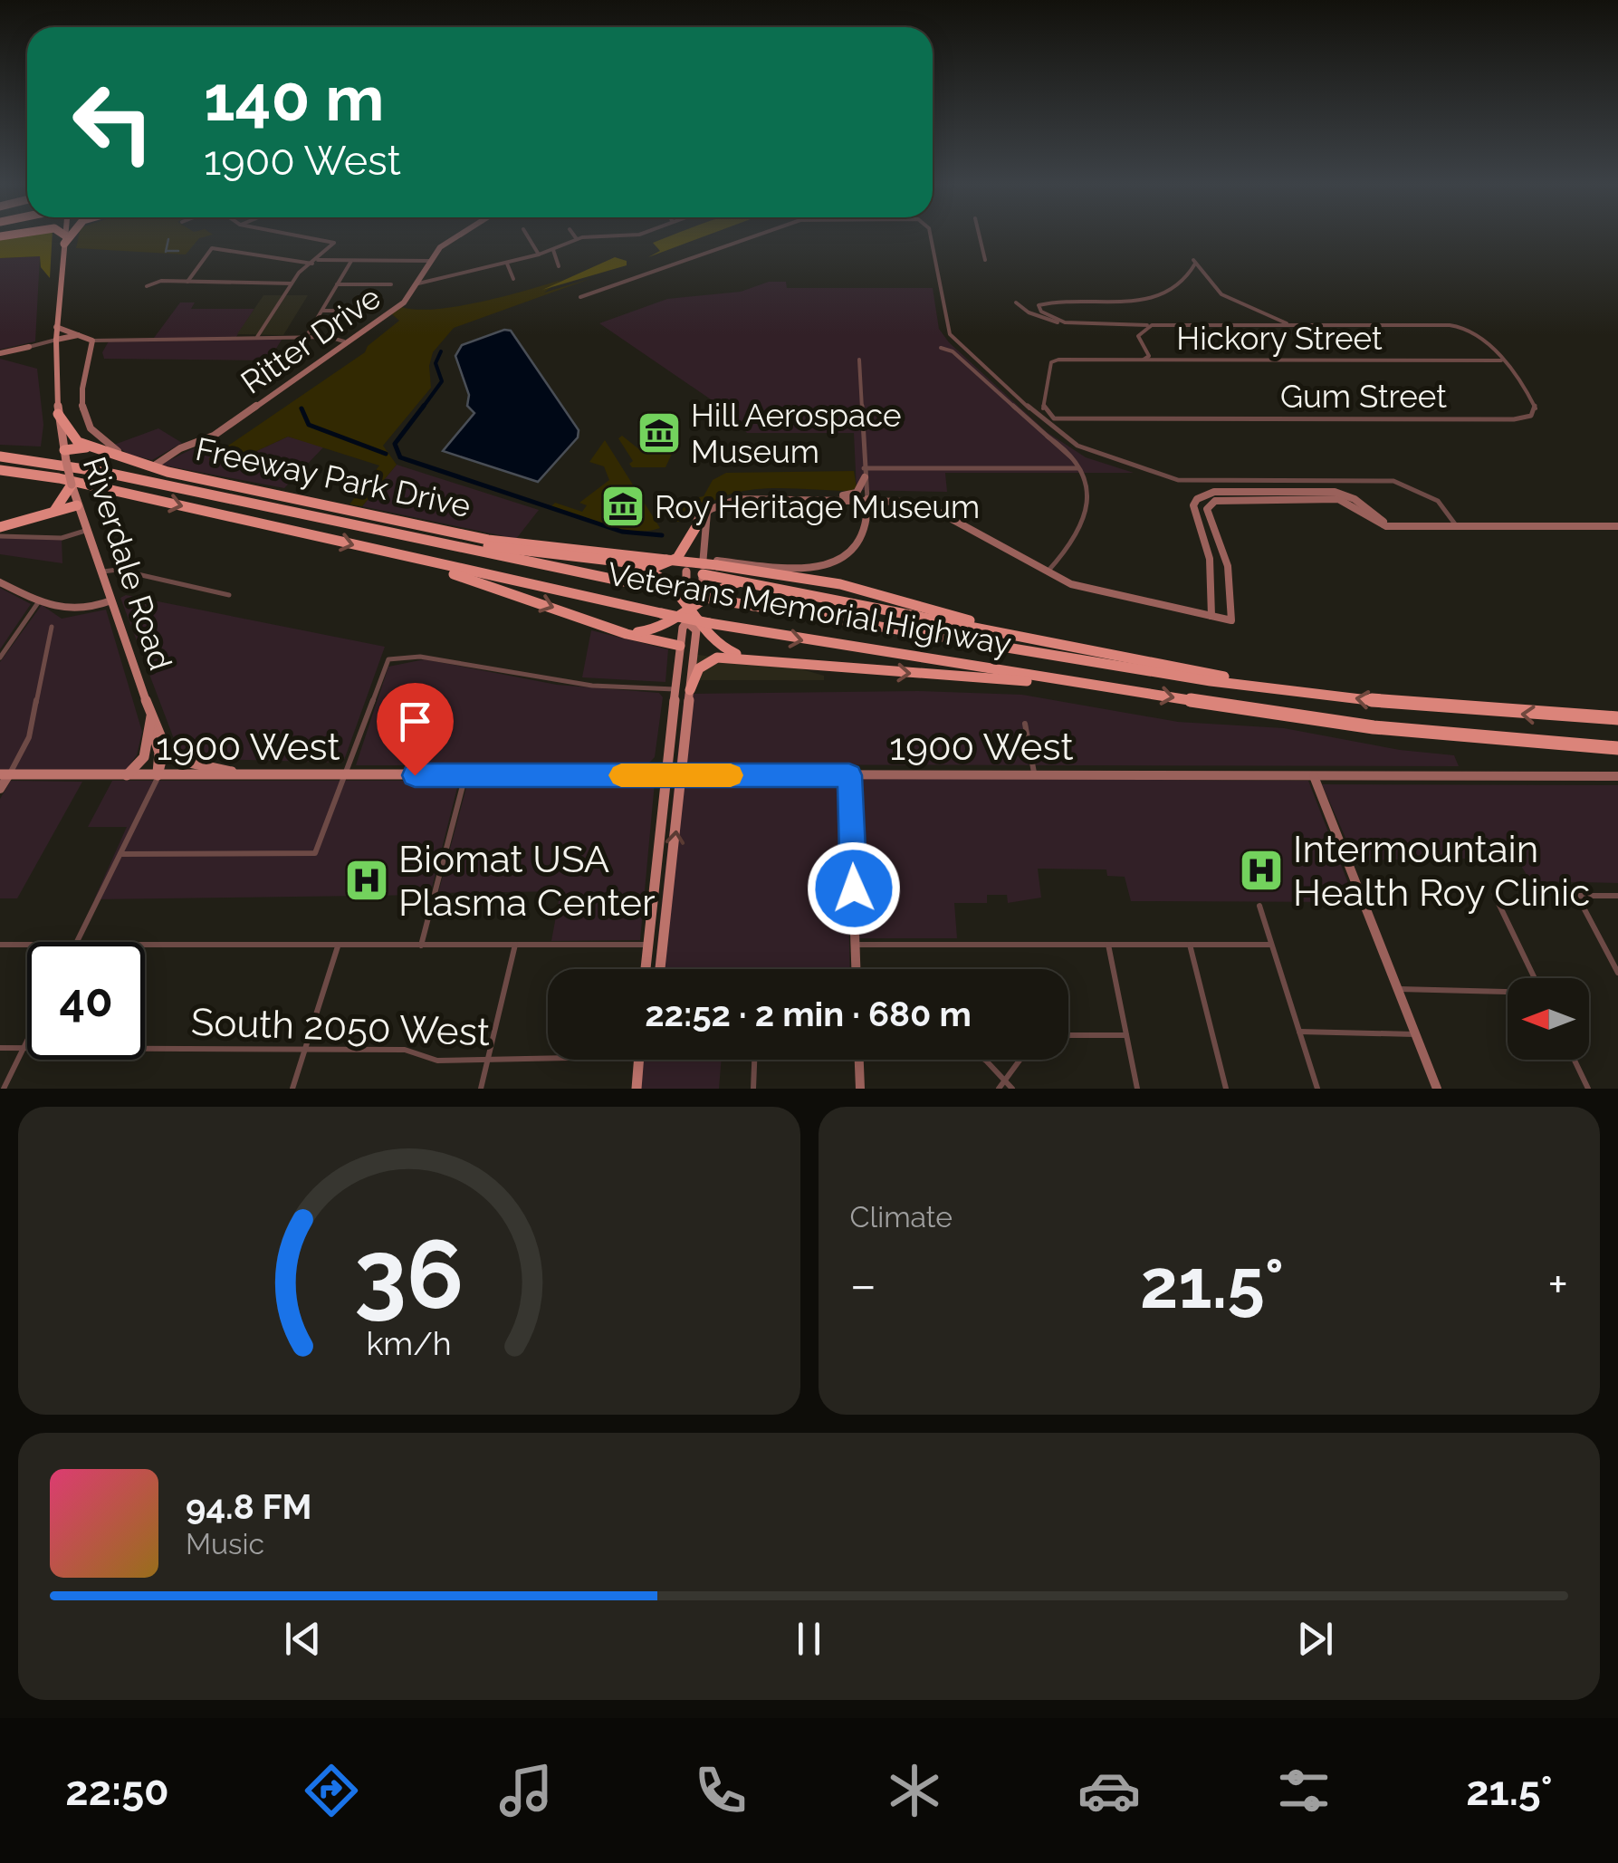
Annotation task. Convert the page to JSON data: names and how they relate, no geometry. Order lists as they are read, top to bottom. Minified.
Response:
{"streets":{"highway":["Veterans Memorial Highway"],"main road":["Ritter Drive","Freeway Park Drive","Riverdale Road","1900 West"],"street":["Hickory Street","Gum Street","South 2050 West"]},"crossings":[["Hickory Street","Gum Street"],["Ritter Drive","Freeway Park Drive"],["Riverdale Road","1900 West"]],"places":{"museum":["Hill Aerospace Museum","Roy Heritage Museum"],"hospital":["Intermountain Health Roy Clinic","Biomat USA Plasma Center"]},"north":"left","page":{"turn":["140 m","1900 West"],"limit":"40","trip":"22:52 · 2 min · 680 m","tile":"Climate","heat":["−","21.5°","+"],"song":["94.8 FM","Music"],"tabs":["22:50","21.5°"],"gauge":["36","km/h"]}}
